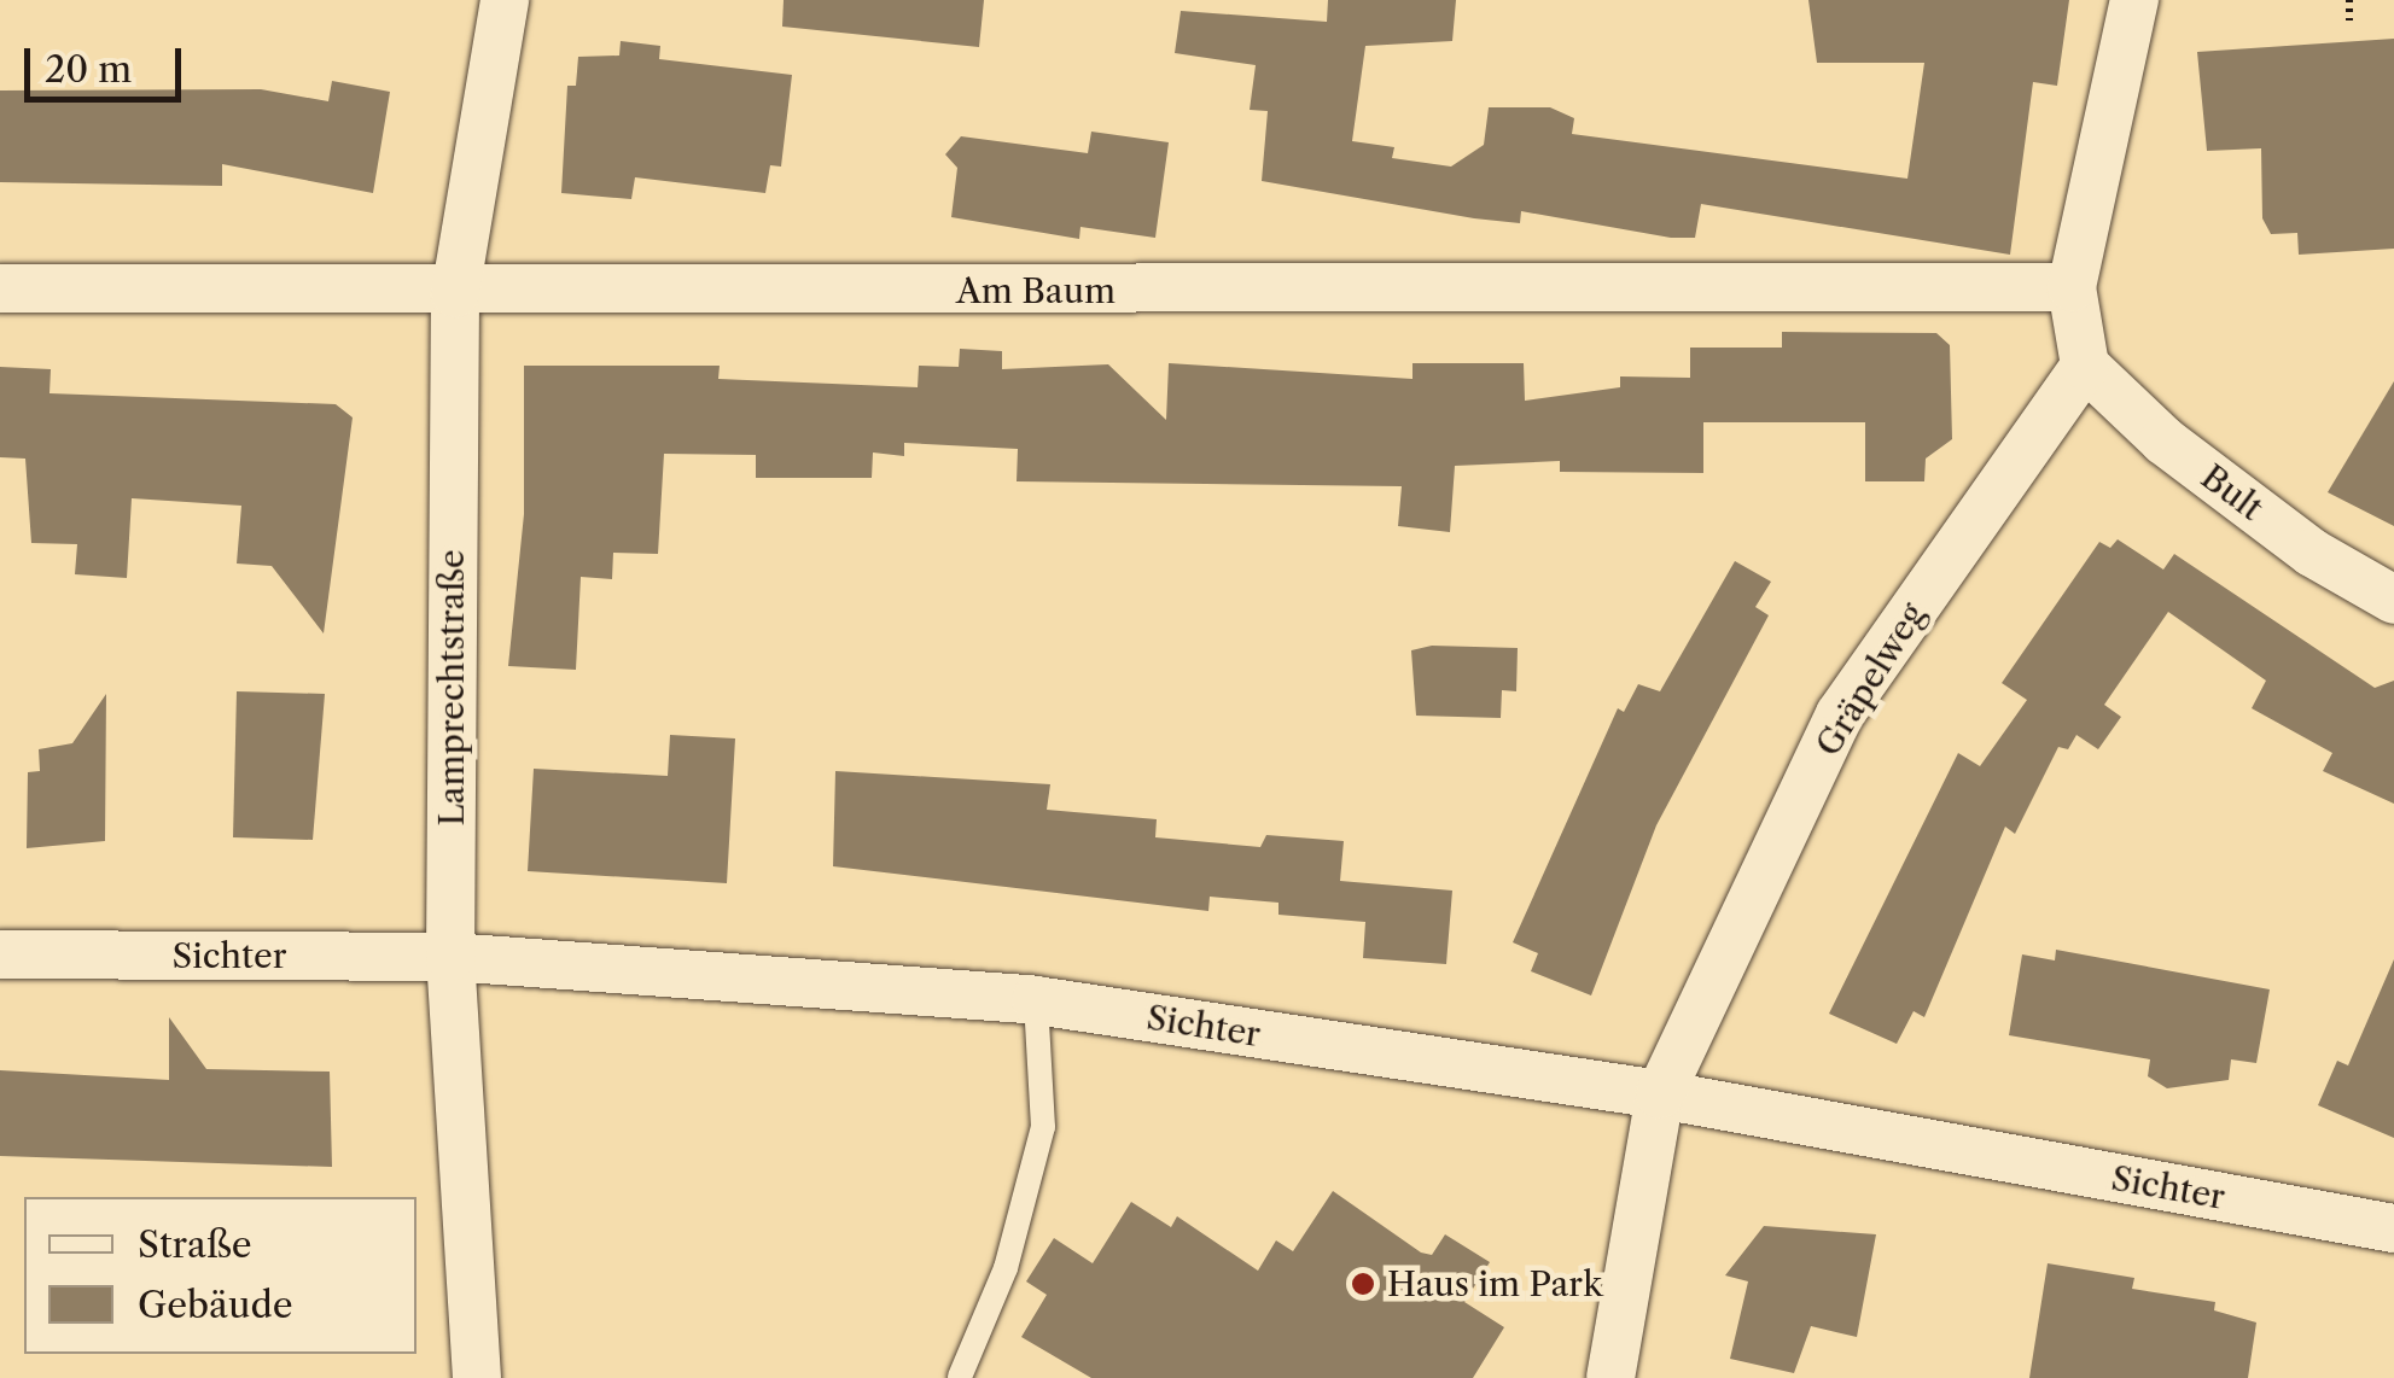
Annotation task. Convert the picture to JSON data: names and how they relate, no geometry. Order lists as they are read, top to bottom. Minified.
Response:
{"streets":{"street":["Am Baum","Bult","Gräpelweg","Lamprechtstraße","Sichter"]},"crossings":[["Am Baum","Lamprechtstraße"],["Bult","Gräpelweg"],["Gräpelweg","Sichter"],["Lamprechtstraße","Sichter"]],"places":["Haus im Park"],"legend":["Straße","Gebäude"],"scale_bar":"20 m"}
